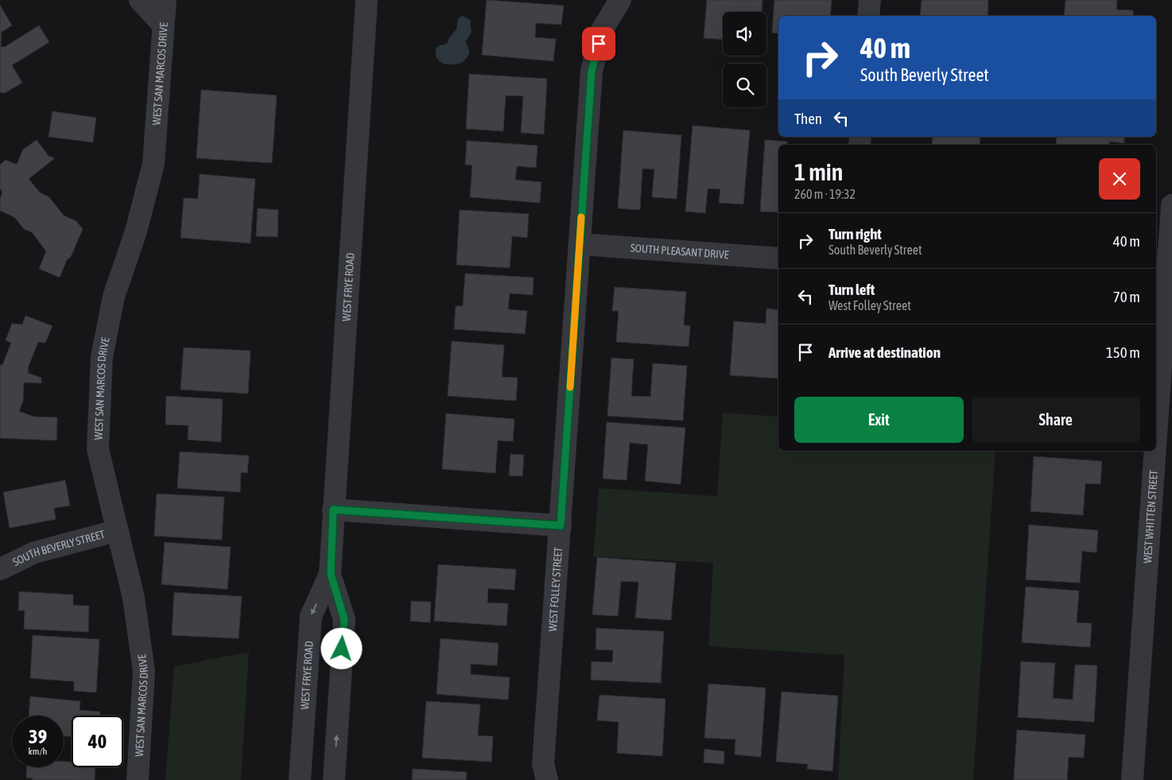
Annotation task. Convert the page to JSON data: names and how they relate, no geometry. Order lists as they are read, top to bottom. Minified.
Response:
{"streets":{"street":["WEST SAN MARCOS DRIVE","SOUTH PLEASANT DRIVE","WEST FRYE ROAD","WEST WHITTEN STREET","SOUTH BEVERLY STREET","WEST FOLLEY STREET"]},"crossings":[["WEST SAN MARCOS DRIVE","SOUTH BEVERLY STREET"],["SOUTH PLEASANT DRIVE","WEST FOLLEY STREET"]],"page":{"turn":["40 m","South Beverly Street"],"then":"Then","heading":["1 min","260 m · 19:32"],"list":[{"name":"Turn right","note":"South Beverly Street","value":"40 m"},{"name":"Turn left","note":"West Folley Street","value":"70 m"},{"name":"Arrive at destination","value":"150 m"}],"buttons":["Exit","Share"],"speed":"39 km/h","limit":"40"}}
